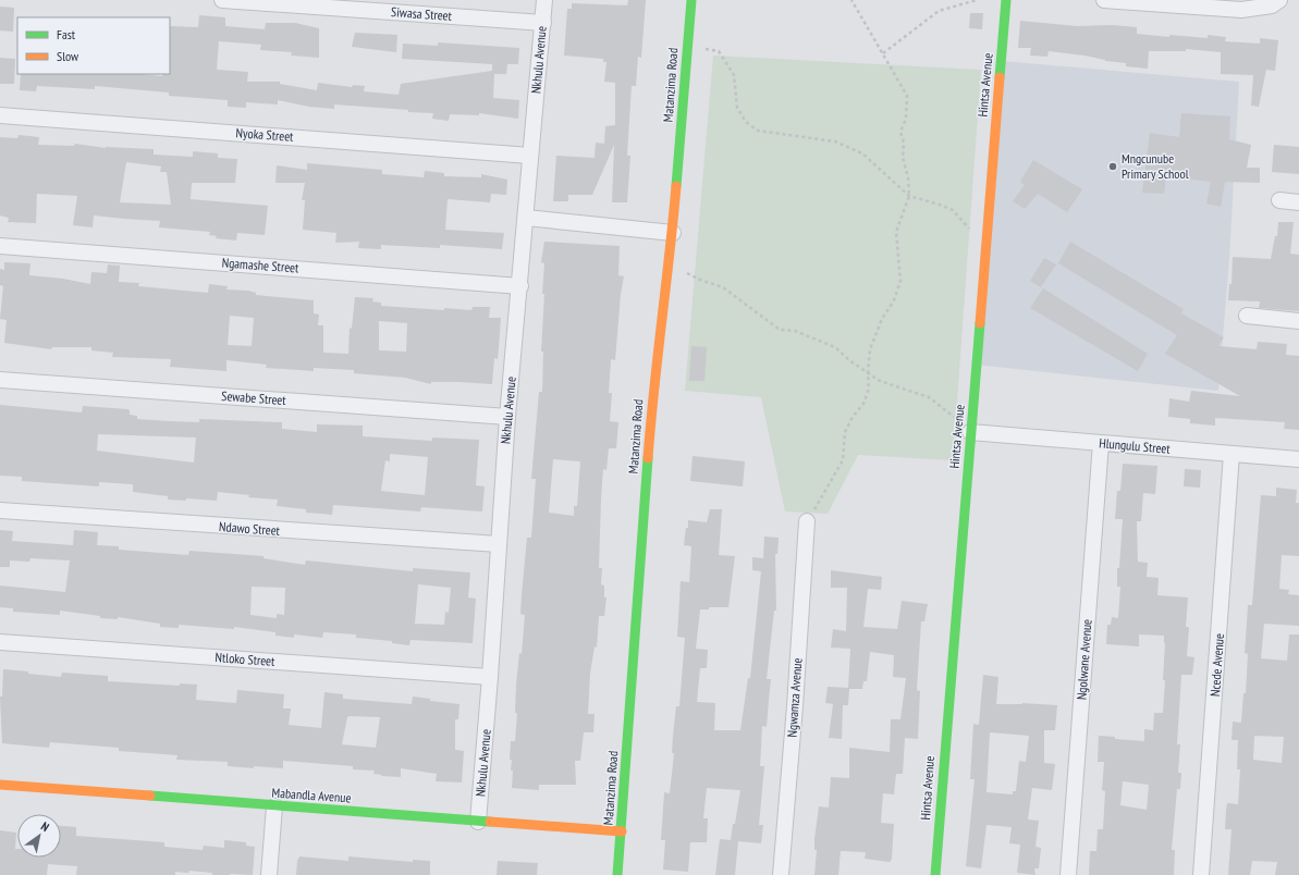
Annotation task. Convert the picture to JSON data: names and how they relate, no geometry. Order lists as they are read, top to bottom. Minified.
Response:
{"streets":{"street":["Siwasa Street","Nkhulu Avenue","Matanzima Road","Hintsa Avenue","Nyoka Street","Ngamashe Street","Sewabe Street","Hlungulu Street","Ndawo Street","Ntloko Street","Ngolwane Avenue","Ncede Avenue","Ngwamza Avenue","Mabandla Avenue"]},"crossings":[["Siwasa Street","Nkhulu Avenue"],["Nkhulu Avenue","Nyoka Street"],["Nkhulu Avenue","Ngamashe Street"],["Nkhulu Avenue","Sewabe Street"],["Nkhulu Avenue","Ndawo Street"],["Nkhulu Avenue","Ntloko Street"],["Nkhulu Avenue","Mabandla Avenue"],["Matanzima Road","Mabandla Avenue"],["Hintsa Avenue","Hlungulu Street"],["Hlungulu Street","Ngolwane Avenue"],["Hlungulu Street","Ncede Avenue"]],"places":["Mngcunube Primary School"],"legend":["Fast","Slow"],"north":"top right"}
